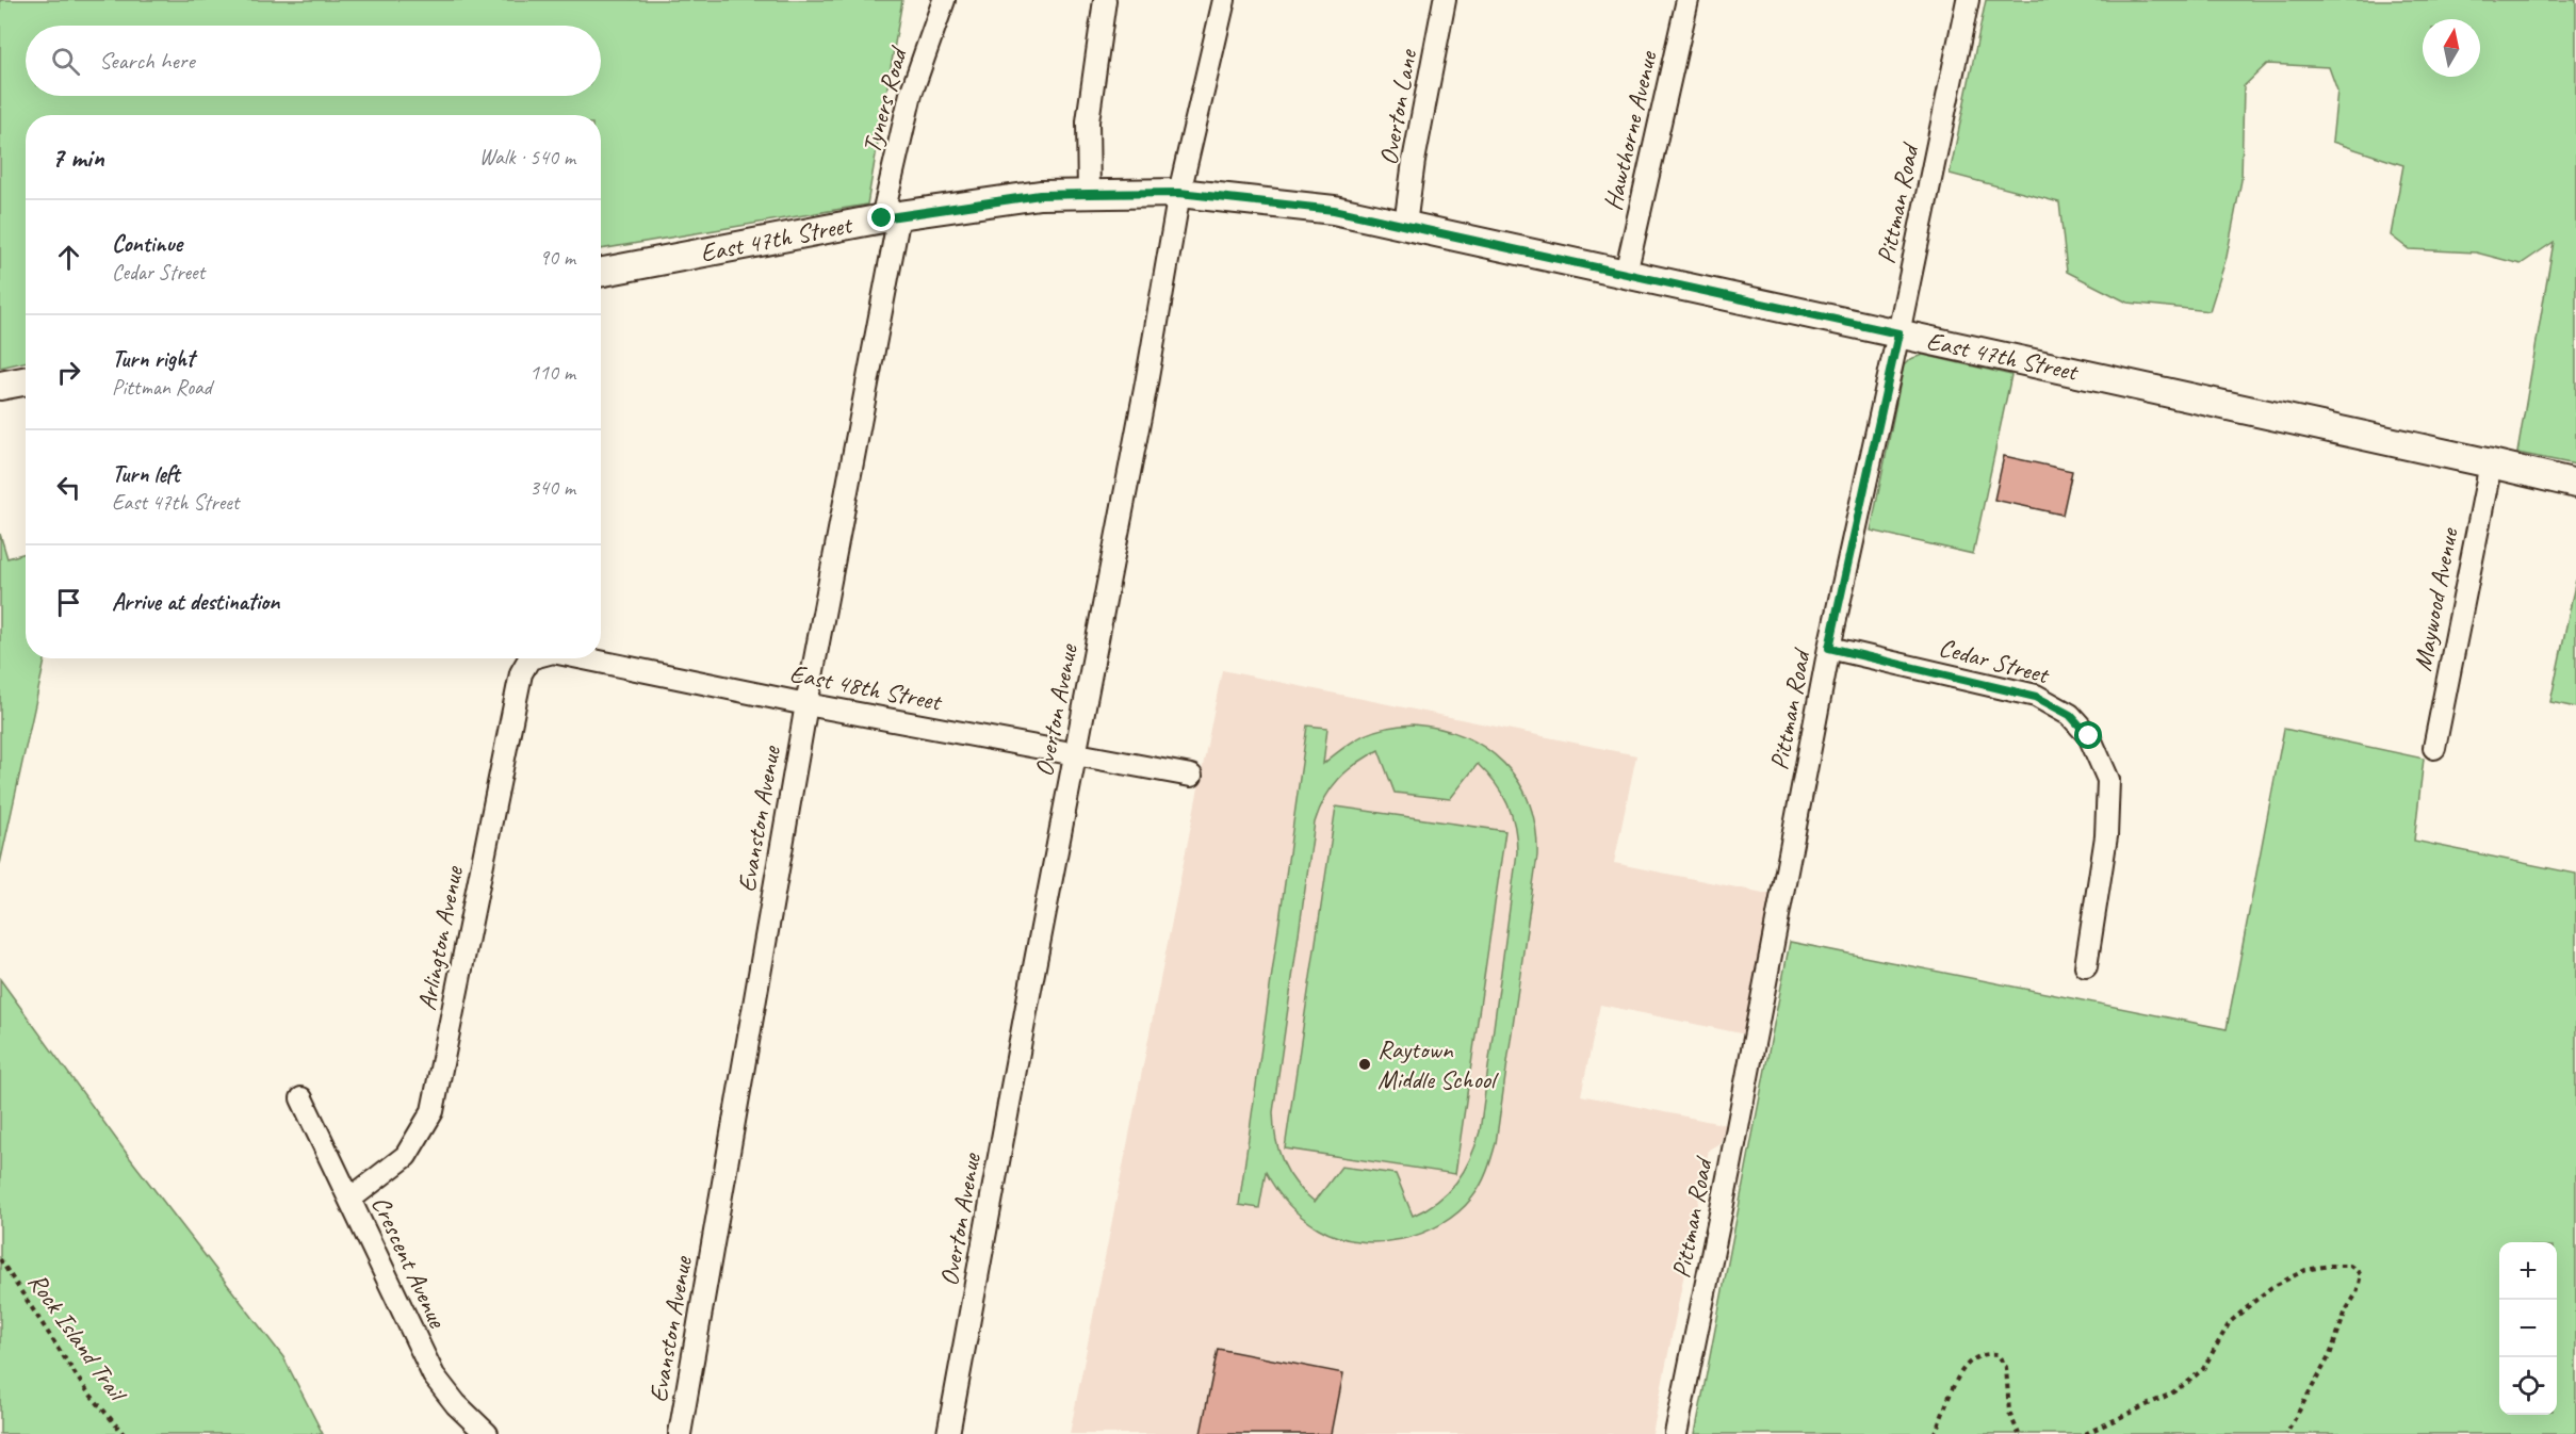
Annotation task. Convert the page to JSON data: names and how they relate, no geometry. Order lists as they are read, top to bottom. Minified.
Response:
{"streets":{"main road":["East 47th Street"],"street":["Tyners Road","Overton Lane","Hawthorne Avenue","Pittman Road","Maywood Avenue","Cedar Street","East 48th Street","Overton Avenue","Evanston Avenue","Arlington Avenue","Crescent Avenue"],"path":["Rock Island Trail"]},"crossings":[["Tyners Road","East 47th Street"],["Tyners Road","Evanston Avenue"],["Overton Lane","East 47th Street"],["Hawthorne Avenue","East 47th Street"],["Pittman Road","East 47th Street"],["Pittman Road","Cedar Street"],["East 47th Street","Maywood Avenue"],["East 47th Street","Overton Avenue"],["East 47th Street","Evanston Avenue"],["East 48th Street","Overton Avenue"],["East 48th Street","Evanston Avenue"],["Arlington Avenue","Crescent Avenue"]],"places":["Raytown Middle School"],"north":"top","page":{"search":"Search here","heading":["7 min","Walk · 540 m"],"list":[["Continue","Cedar Street","90 m"],["Turn right","Pittman Road","110 m"],["Turn left","East 47th Street","340 m"],"Arrive at destination"],"map_buttons":["+","−"]}}
